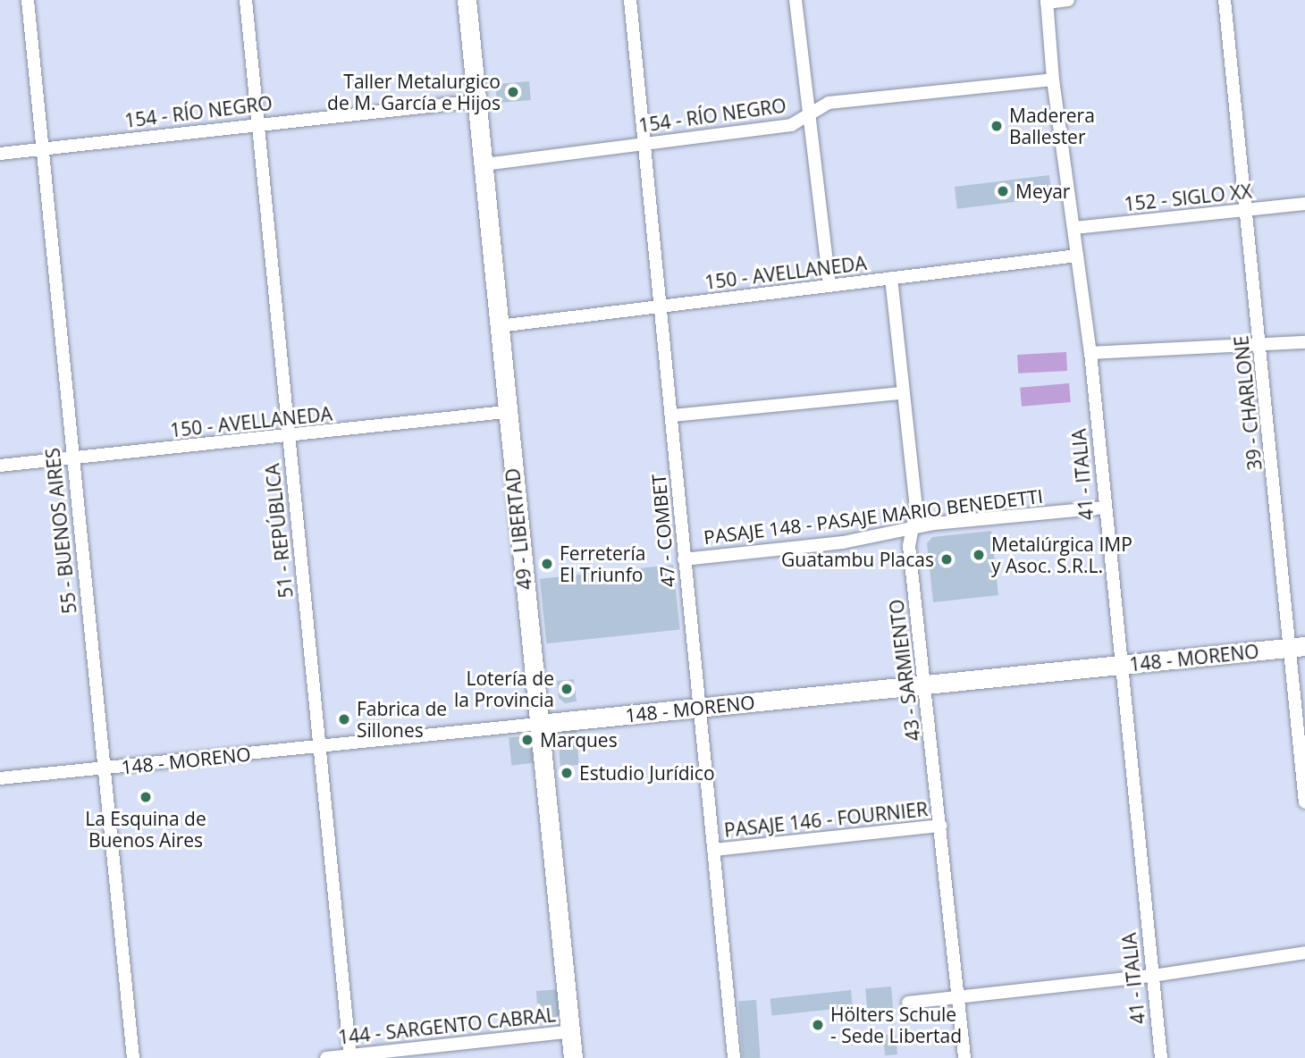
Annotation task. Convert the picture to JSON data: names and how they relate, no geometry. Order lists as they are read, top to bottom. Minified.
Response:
{"streets":{"street":["154 - RÍO NEGRO","152 - SIGLO XX","150 - AVELLANEDA","39 - CHARLONE","41 - ITALIA","PASAJE 148 - PASAJE MARIO BENEDETTI","49 - LIBERTAD","55 - BUENOS AIRES","51 - REPÚBLICA","47 - COMBET","148 - MORENO","43 - SARMIENTO","PASAJE 146 - FOURNIER","144 - SARGENTO CABRAL"]},"crossings":[["154 - RÍO NEGRO","41 - ITALIA"],["154 - RÍO NEGRO","49 - LIBERTAD"],["154 - RÍO NEGRO","55 - BUENOS AIRES"],["154 - RÍO NEGRO","51 - REPÚBLICA"],["154 - RÍO NEGRO","47 - COMBET"],["152 - SIGLO XX","39 - CHARLONE"],["152 - SIGLO XX","41 - ITALIA"],["150 - AVELLANEDA","41 - ITALIA"],["150 - AVELLANEDA","49 - LIBERTAD"],["150 - AVELLANEDA","55 - BUENOS AIRES"],["150 - AVELLANEDA","51 - REPÚBLICA"],["150 - AVELLANEDA","47 - COMBET"],["150 - AVELLANEDA","43 - SARMIENTO"],["39 - CHARLONE","148 - MORENO"],["41 - ITALIA","PASAJE 148 - PASAJE MARIO BENEDETTI"],["41 - ITALIA","148 - MORENO"],["PASAJE 148 - PASAJE MARIO BENEDETTI","47 - COMBET"],["PASAJE 148 - PASAJE MARIO BENEDETTI","43 - SARMIENTO"],["49 - LIBERTAD","148 - MORENO"],["49 - LIBERTAD","144 - SARGENTO CABRAL"],["55 - BUENOS AIRES","148 - MORENO"],["51 - REPÚBLICA","148 - MORENO"],["51 - REPÚBLICA","144 - SARGENTO CABRAL"],["47 - COMBET","148 - MORENO"],["47 - COMBET","PASAJE 146 - FOURNIER"],["148 - MORENO","43 - SARMIENTO"],["43 - SARMIENTO","PASAJE 146 - FOURNIER"]],"places":["Taller Metalurgico de M. García e Hijos","Maderera Ballester","Meyar","Metalúrgica IMP y Asoc. S.R.L.","Guatambu Placas","Ferretería El Triunfo","Lotería de la Provincia","Fabrica de Sillones","Marques","Estudio Jurídico","La Esquina de Buenos Aires","Hölters Schule - Sede Libertad"]}
